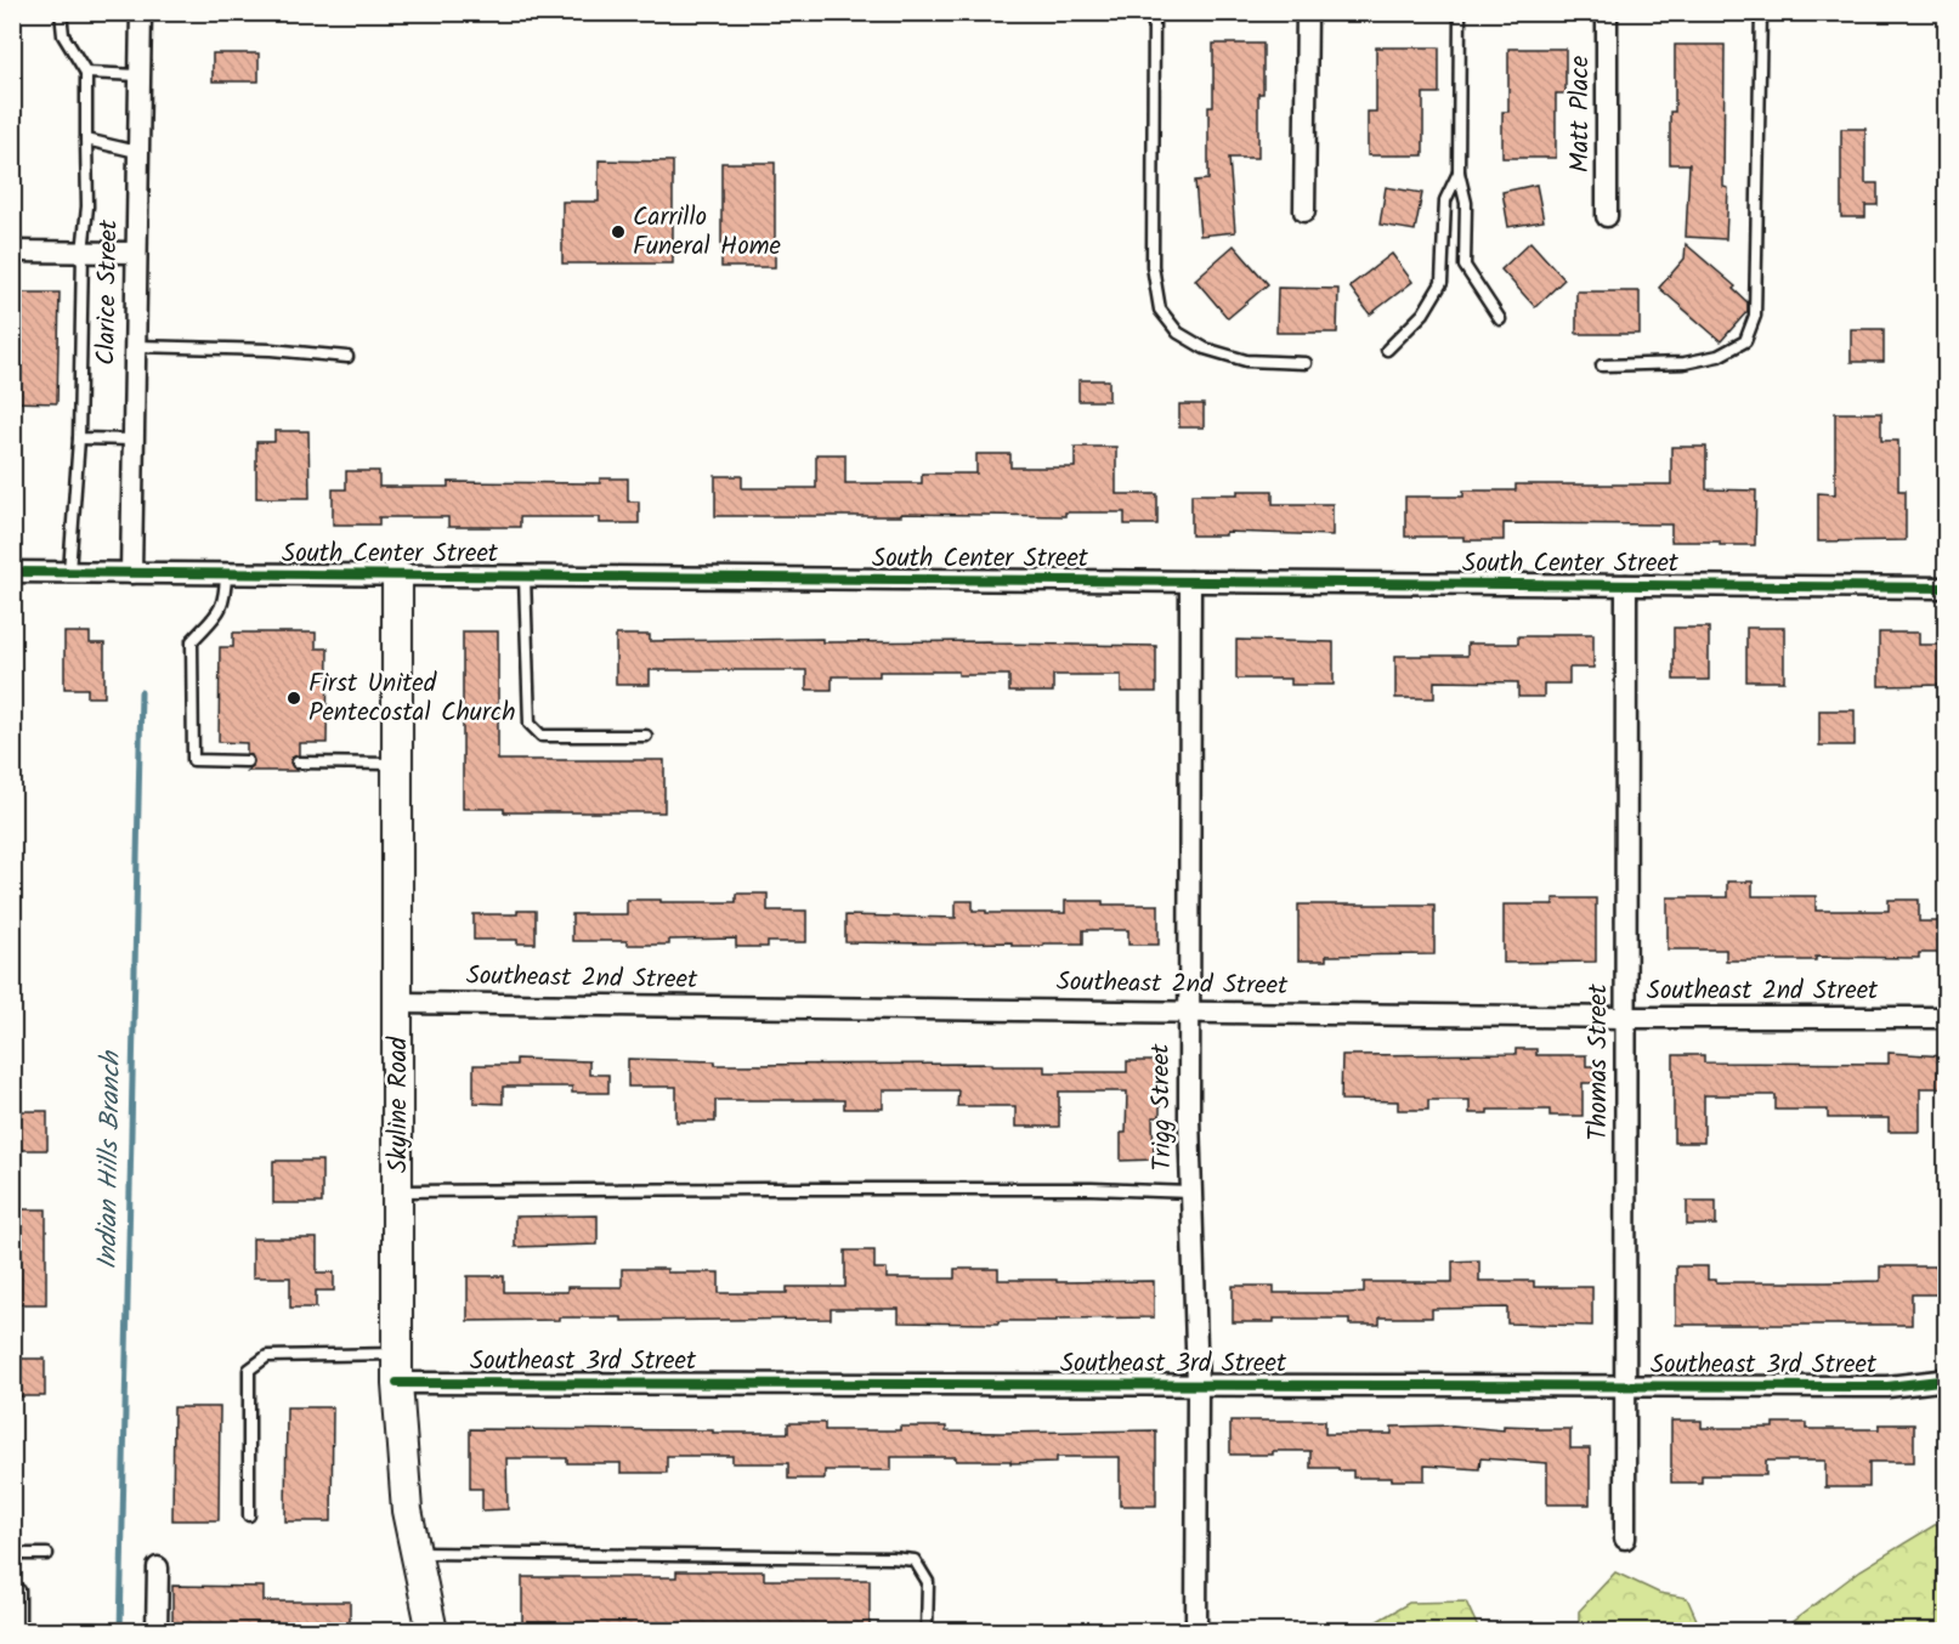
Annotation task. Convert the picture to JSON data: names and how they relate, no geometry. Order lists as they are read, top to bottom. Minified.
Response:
{"streets":{"street":["Matt Place","Clarice Street","South Center Street","Southeast 2nd Street","Thomas Street","Skyline Road","Trigg Street","Southeast 3rd Street"]},"crossings":[["Clarice Street","South Center Street"],["South Center Street","Thomas Street"],["South Center Street","Skyline Road"],["South Center Street","Trigg Street"],["Southeast 2nd Street","Thomas Street"],["Southeast 2nd Street","Skyline Road"],["Southeast 2nd Street","Trigg Street"],["Thomas Street","Southeast 3rd Street"],["Skyline Road","Southeast 3rd Street"],["Trigg Street","Southeast 3rd Street"]],"water":["Indian Hills Branch"],"places":["Carrillo Funeral Home","First United Pentecostal Church"]}
